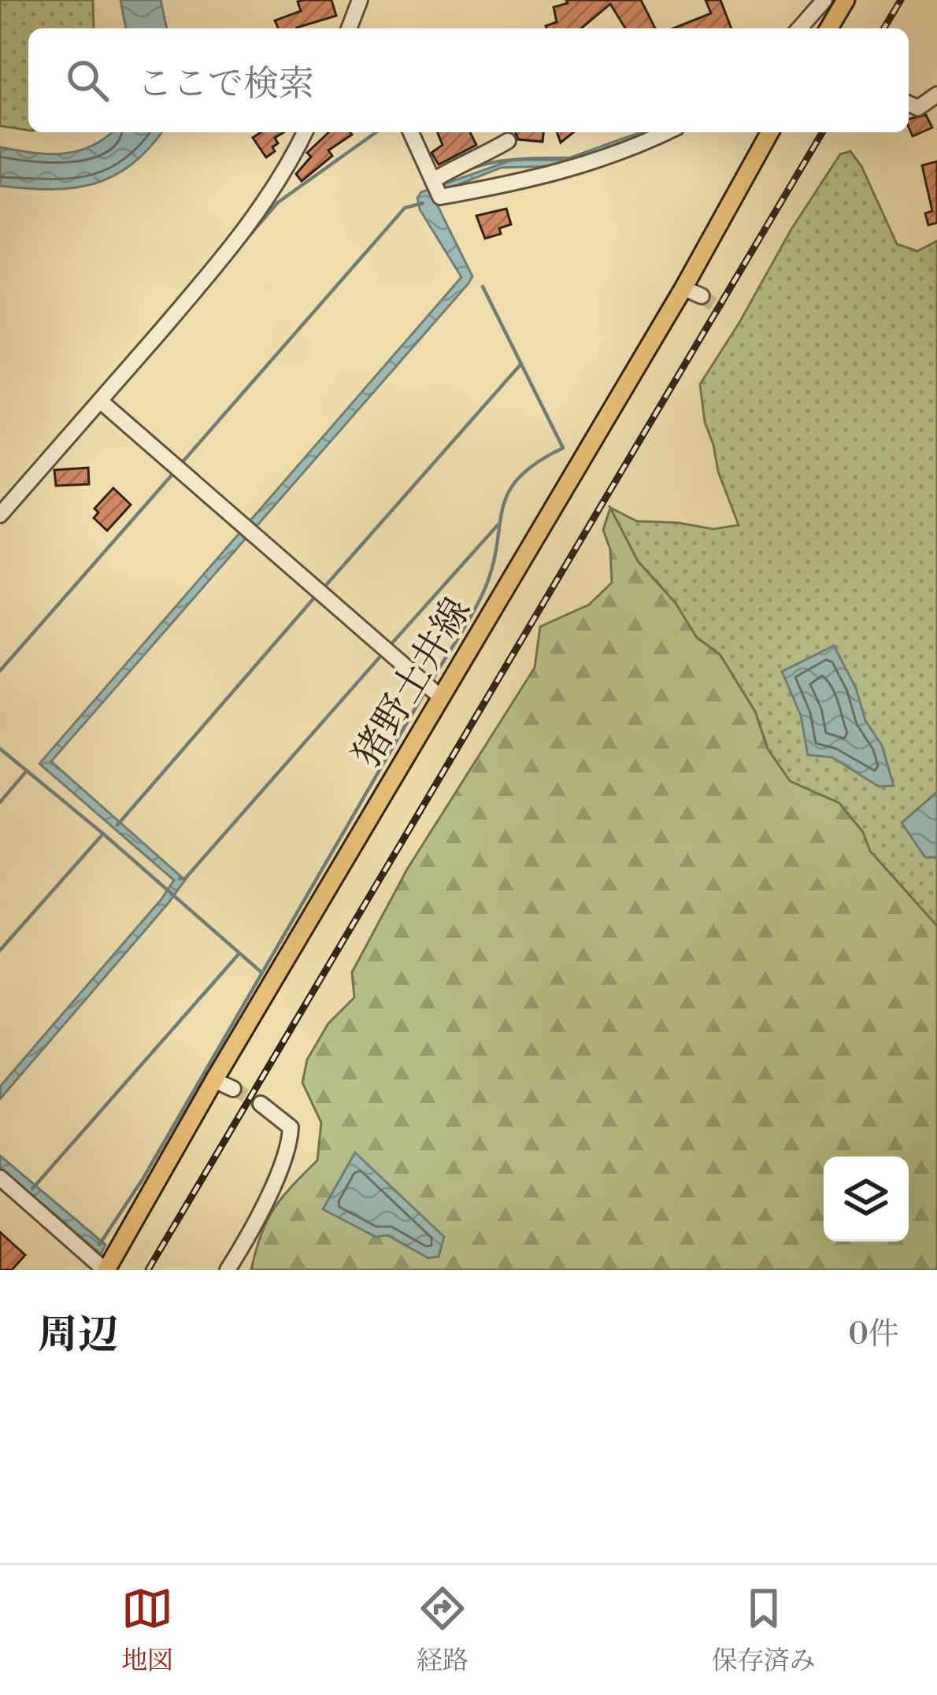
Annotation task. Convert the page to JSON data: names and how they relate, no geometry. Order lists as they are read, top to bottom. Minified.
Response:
{"streets":{"main road":["猪野土井線"]},"page":{"search":"ここで検索","heading":["周辺","0件"],"nav":["地図","経路","保存済み"]}}
